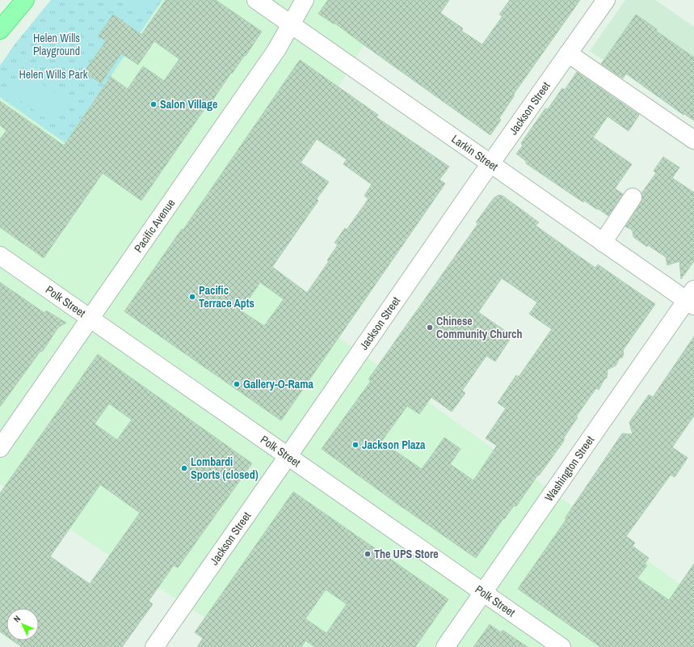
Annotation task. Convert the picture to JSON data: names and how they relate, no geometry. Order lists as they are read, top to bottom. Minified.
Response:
{"streets":{"street":["Jackson Street","Larkin Street","Pacific Avenue","Polk Street","Washington Street"]},"crossings":[["Jackson Street","Larkin Street"],["Jackson Street","Polk Street"],["Larkin Street","Pacific Avenue"],["Larkin Street","Washington Street"],["Pacific Avenue","Polk Street"],["Polk Street","Washington Street"]],"parks":["Helen Wills Playground","Helen Wills Park"],"places":["Salon Village","Pacific Terrace Apts","Chinese Community Church","Gallery-O-Rama","Jackson Plaza","Lombardi Sports (closed)","The UPS Store"],"north":"top left"}
